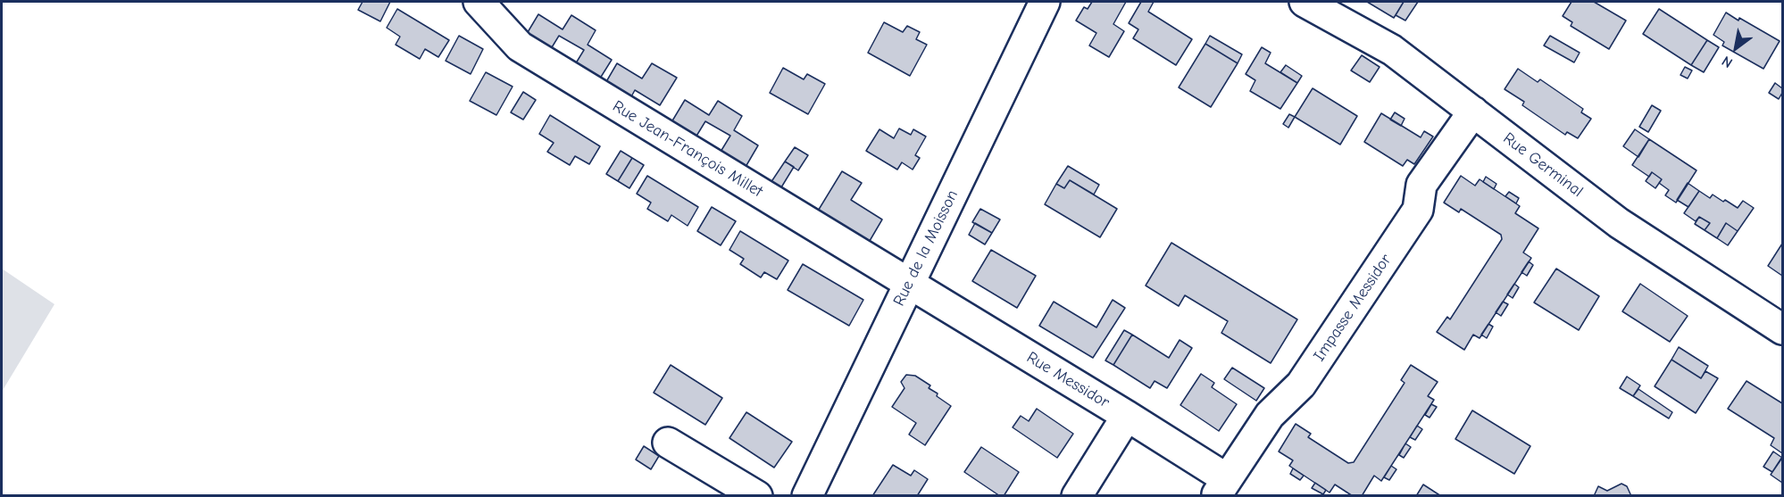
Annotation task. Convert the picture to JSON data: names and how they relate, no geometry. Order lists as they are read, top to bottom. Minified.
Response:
{"streets":{"street":["Rue Jean-François Millet","Rue Germinal","Rue de la Moisson","Impasse Messidor","Rue Messidor"]},"crossings":[["Rue Jean-François Millet","Rue de la Moisson"],["Rue Jean-François Millet","Rue Messidor"],["Rue Germinal","Impasse Messidor"],["Rue de la Moisson","Rue Messidor"],["Impasse Messidor","Rue Messidor"]],"north":"bottom left"}
